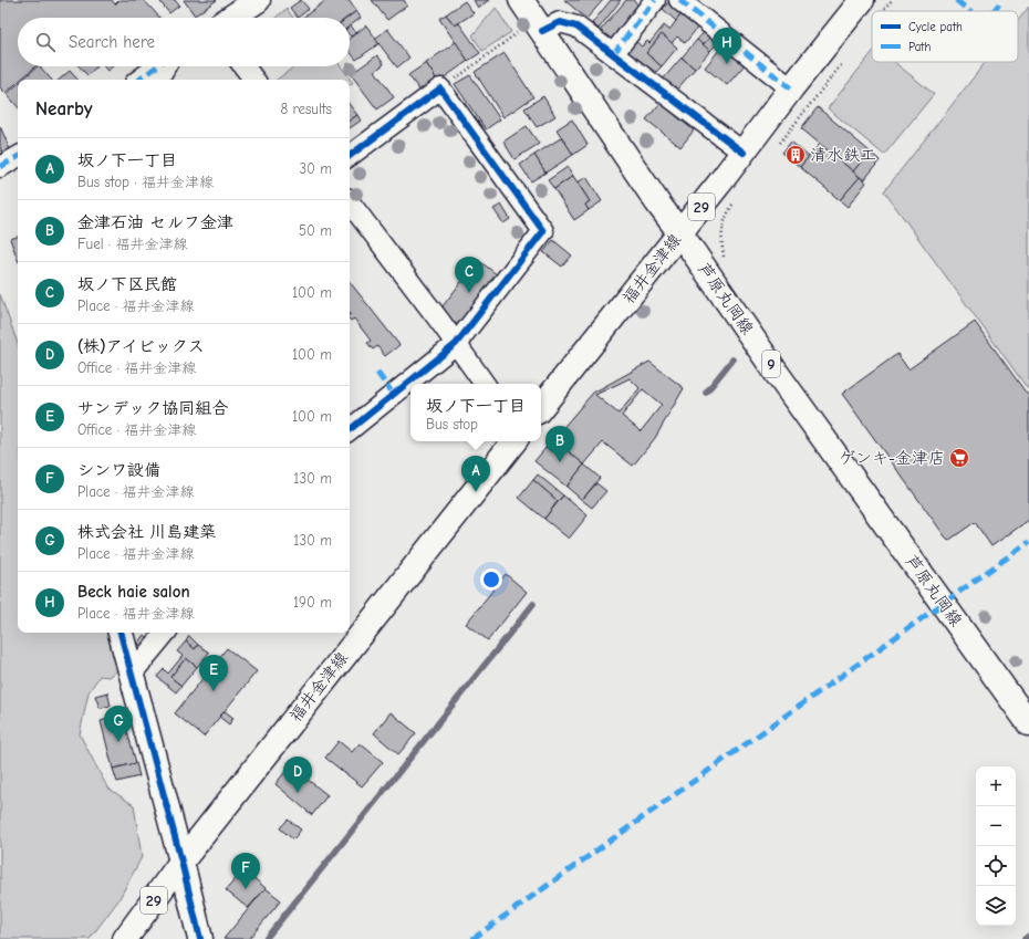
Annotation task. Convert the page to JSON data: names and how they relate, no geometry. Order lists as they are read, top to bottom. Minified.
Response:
{"streets":{"main road":["29","福井金津線","芦原丸岡線","9"]},"crossings":[["福井金津線","芦原丸岡線"]],"places":{"building":["清水鉄工"],"supermarket":["ゲンキ-金津店"]},"legend":["Cycle path","Path"],"page":{"search":"Search here","pins":["H","C","B","A","E","G","D","F"],"heading":["Nearby","8 results"],"list":[{"mark":"A","name":"坂ノ下一丁目","note":"Bus stop · 福井金津線","value":"30 m"},{"mark":"B","name":"金津石油 セルフ金津","note":"Fuel · 福井金津線","value":"50 m"},{"mark":"C","name":"坂ノ下区民館","note":"Place · 福井金津線","value":"100 m"},{"mark":"D","name":"(株)アイビックス","note":"Office · 福井金津線","value":"100 m"},{"mark":"E","name":"サンデック協同組合","note":"Office · 福井金津線","value":"100 m"},{"mark":"F","name":"シンワ設備","note":"Place · 福井金津線","value":"130 m"},{"mark":"G","name":"株式会社 川島建築","note":"Place · 福井金津線","value":"130 m"},{"mark":"H","name":"Beck haie salon","note":"Place · 福井金津線","value":"190 m"}],"popup":["坂ノ下一丁目","Bus stop"],"map_buttons":["+","−"]}}
